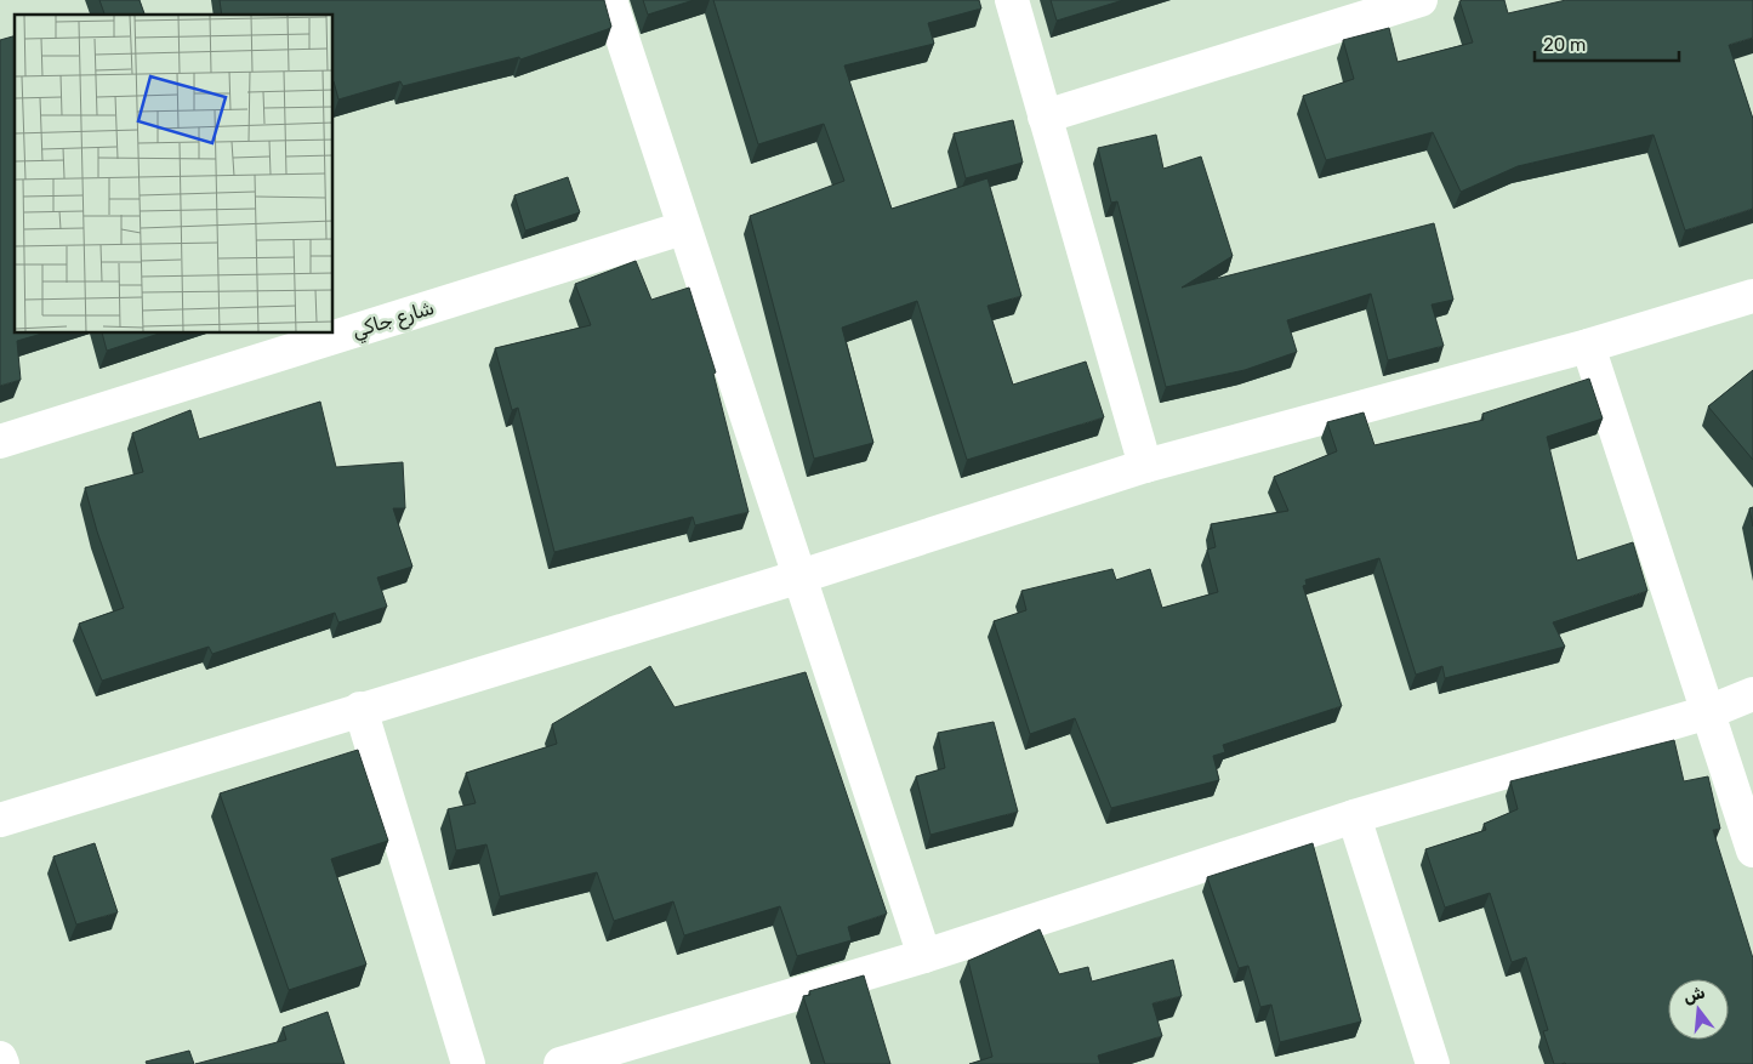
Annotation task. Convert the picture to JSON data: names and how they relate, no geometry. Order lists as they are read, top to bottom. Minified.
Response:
{"streets":{"street":["شارع جاكي"]},"scale_bar":"20 m","north":"top"}
